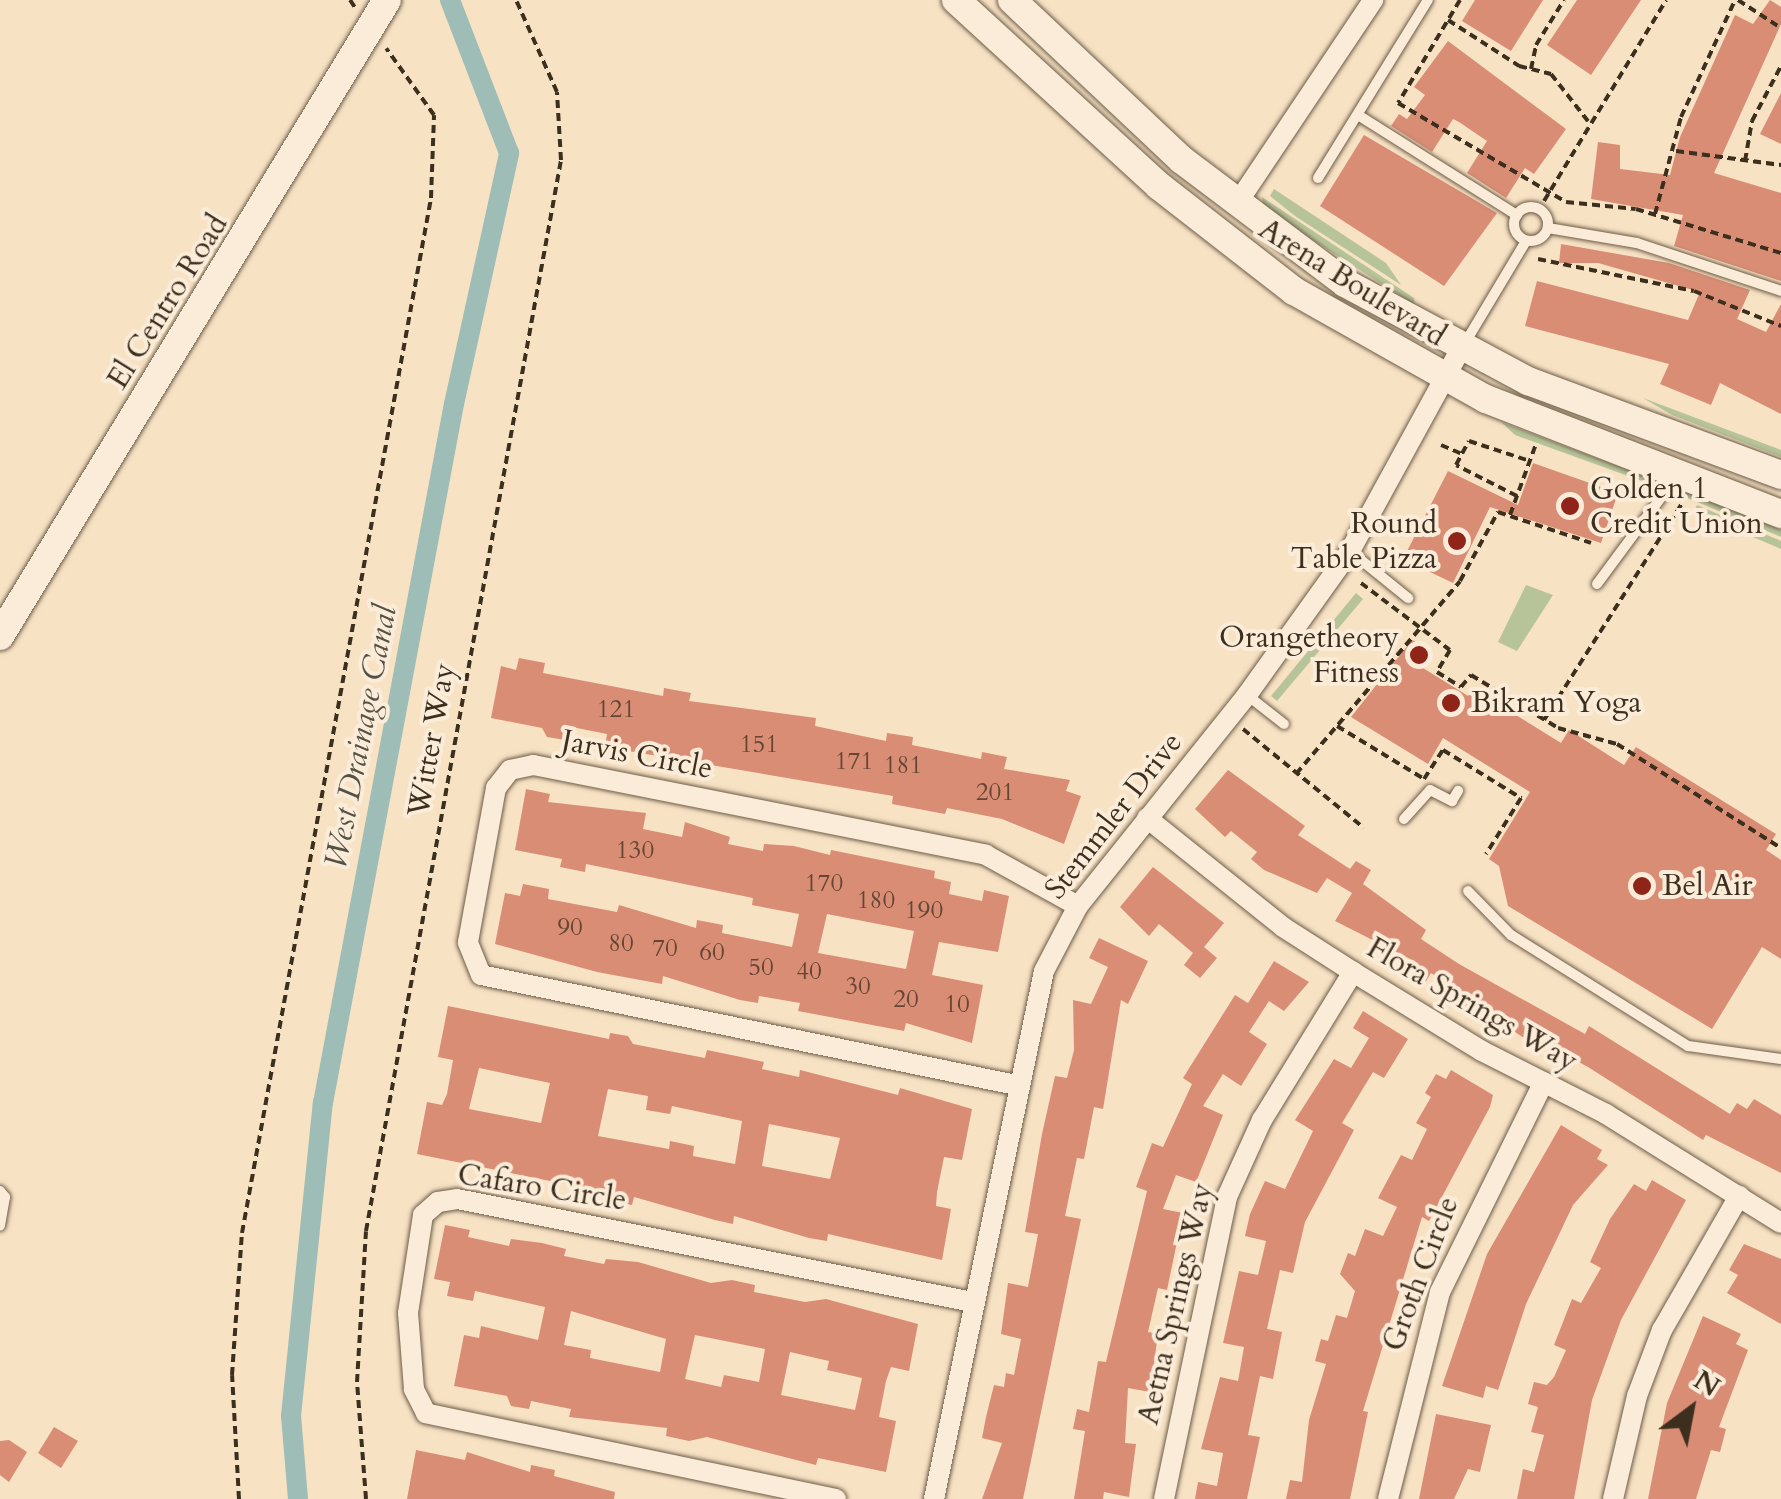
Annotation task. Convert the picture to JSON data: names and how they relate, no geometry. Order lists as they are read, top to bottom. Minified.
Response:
{"streets":{"main road":["Arena Boulevard","El Centro Road"],"street":["Jarvis Circle","Stemmler Drive","Flora Springs Way","Cafaro Circle","Groth Circle","Aetna Springs Way"],"path":["Witter Way"]},"crossings":[["Arena Boulevard","Stemmler Drive"],["Jarvis Circle","Stemmler Drive"],["Stemmler Drive","Flora Springs Way"],["Stemmler Drive","Cafaro Circle"],["Flora Springs Way","Groth Circle"],["Flora Springs Way","Aetna Springs Way"]],"water":["West Drainage Canal"],"places":["Golden 1 Credit Union","Round Table Pizza","Orangetheory Fitness","Bikram Yoga","Bel Air"],"house_numbers":["121","151","171","181","201","130","170","180","190","90","80","70","60","50","40","30","20","10"],"north":"top right"}
